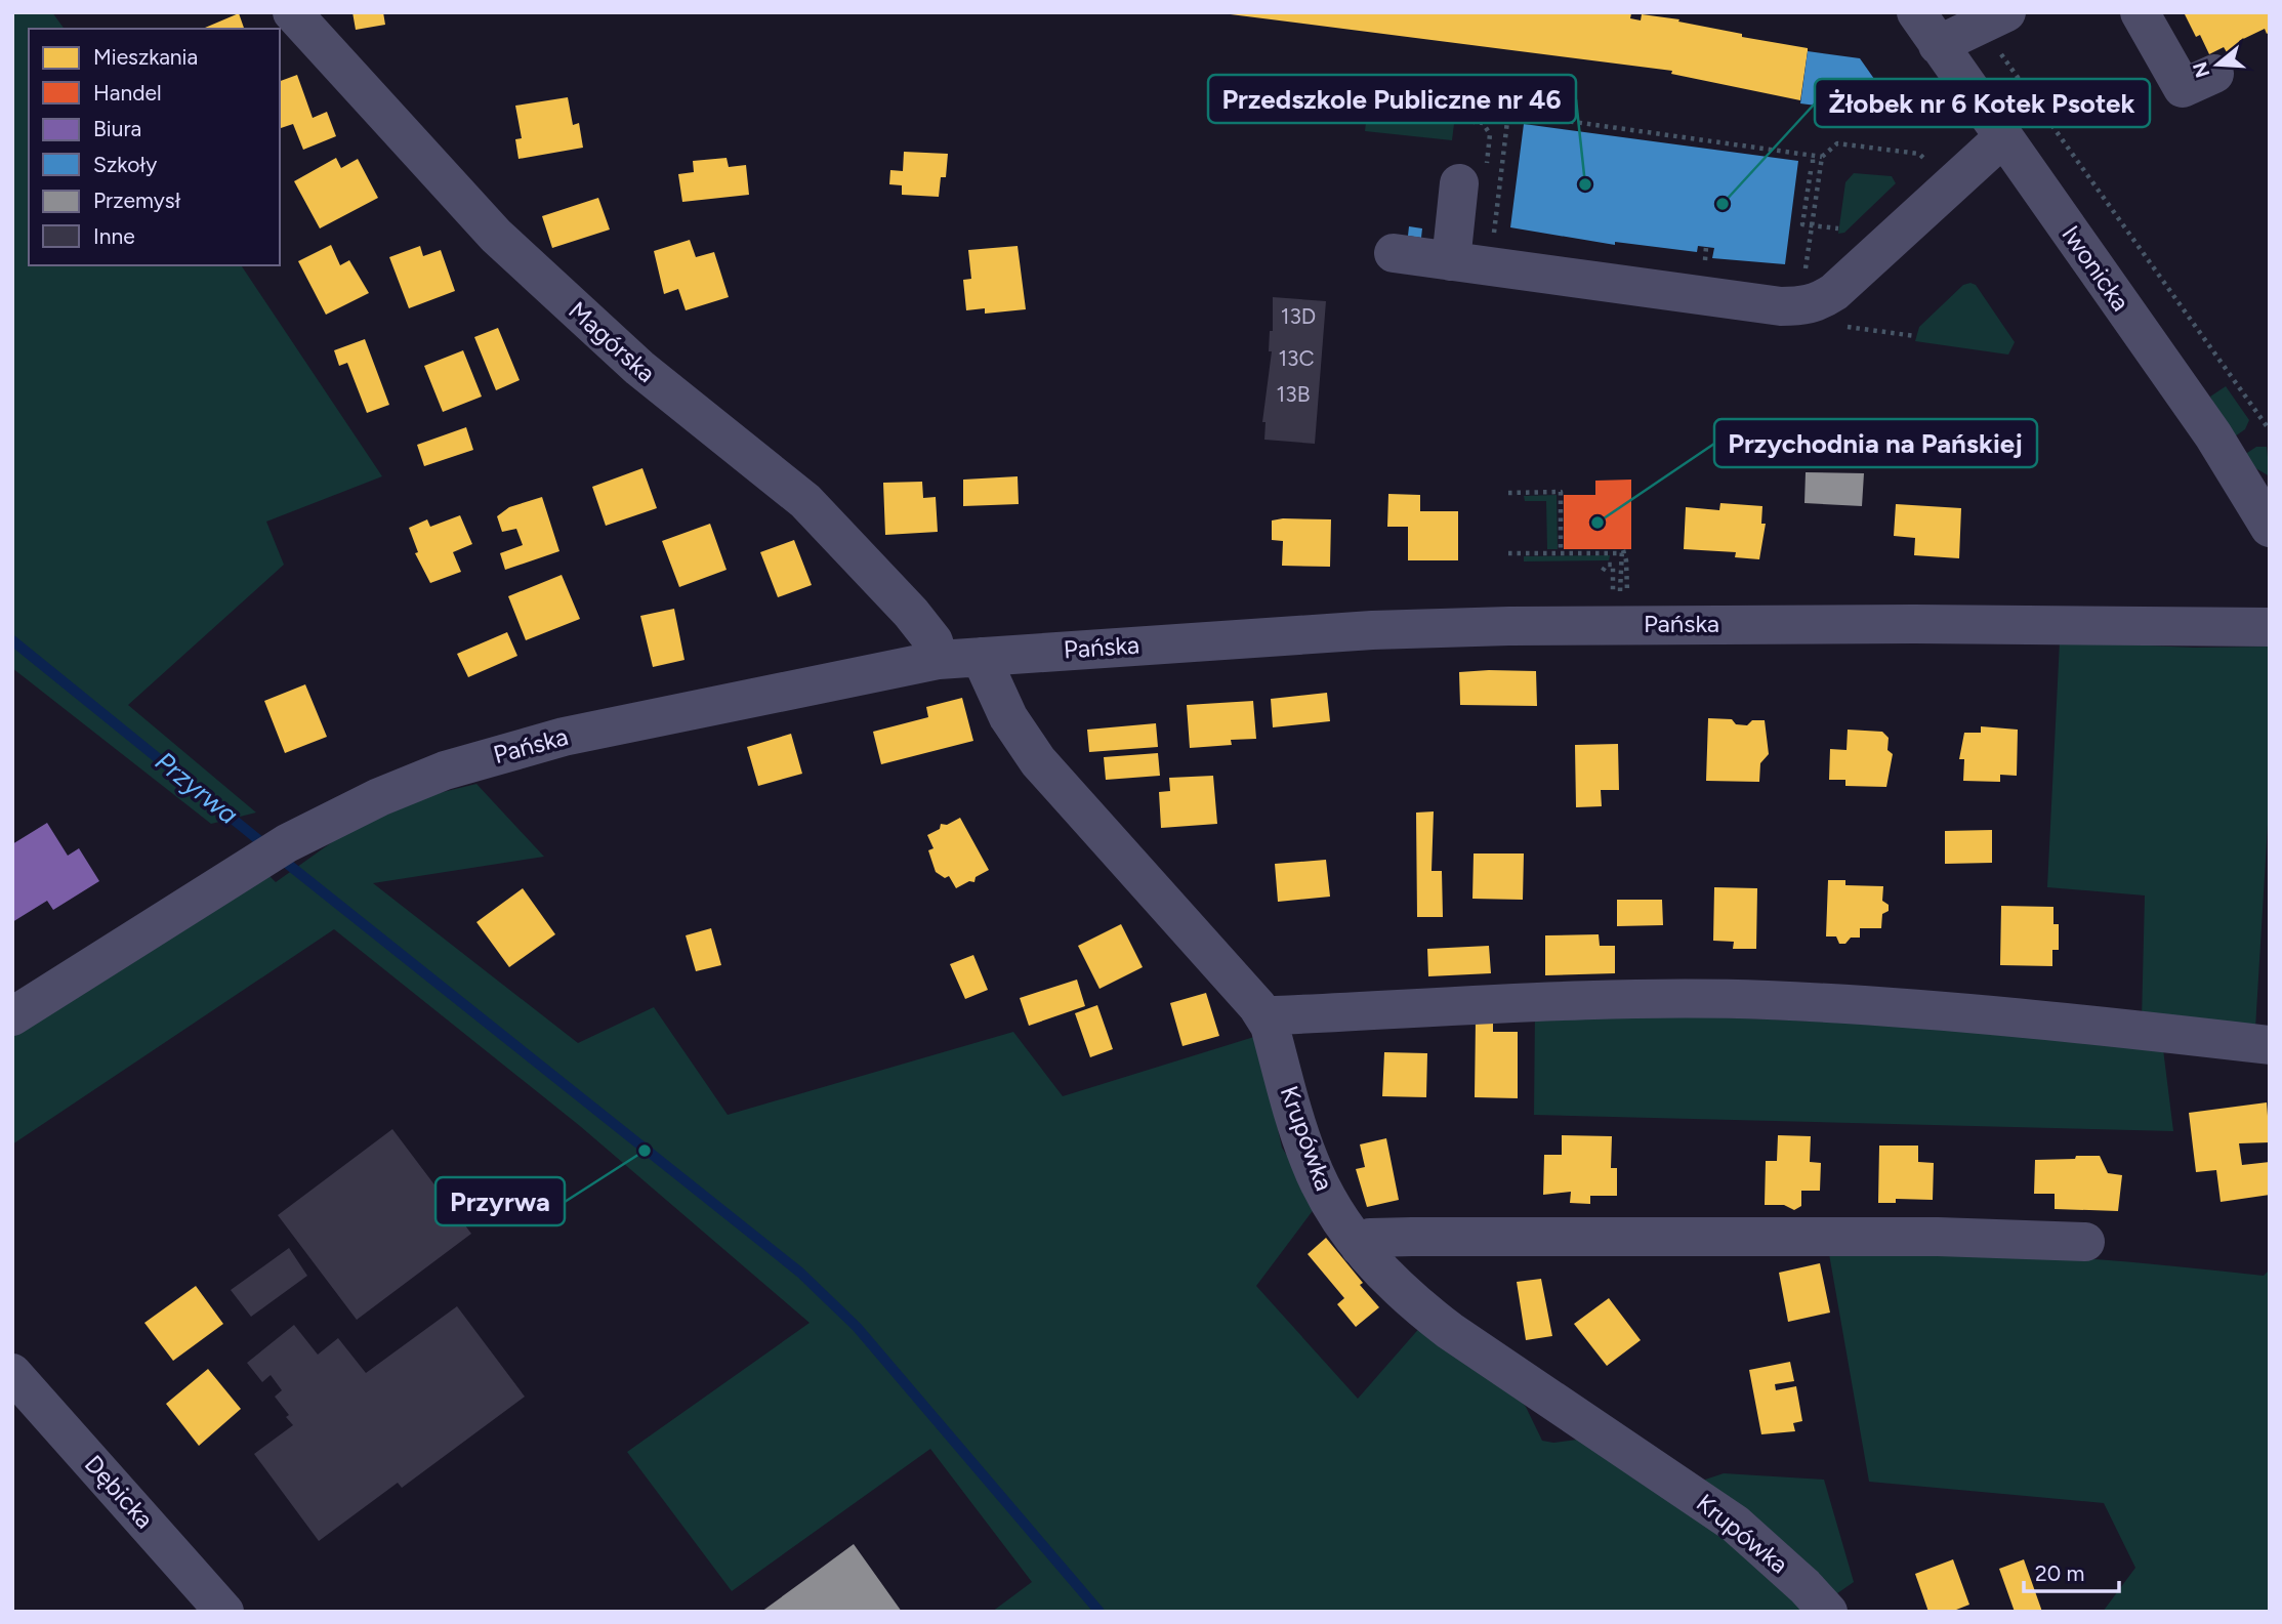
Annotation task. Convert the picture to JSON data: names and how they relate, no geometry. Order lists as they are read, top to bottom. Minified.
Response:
{"streets":{"street":["Iwonicka","Magórska","Pańska","Krupówka","Dębicka"]},"crossings":[["Magórska","Pańska"],["Pańska","Krupówka"]],"water":["Przyrwa"],"places":["Przedszkole Publiczne nr 46","Żłobek nr 6 Kotek Psotek","Przychodnia na Pańskiej","Przyrwa"],"house_numbers":["13D","13C","13B"],"legend":["Mieszkania","Handel","Biura","Szkoły","Przemysł","Inne"],"scale_bar":"20 m","north":"left"}
